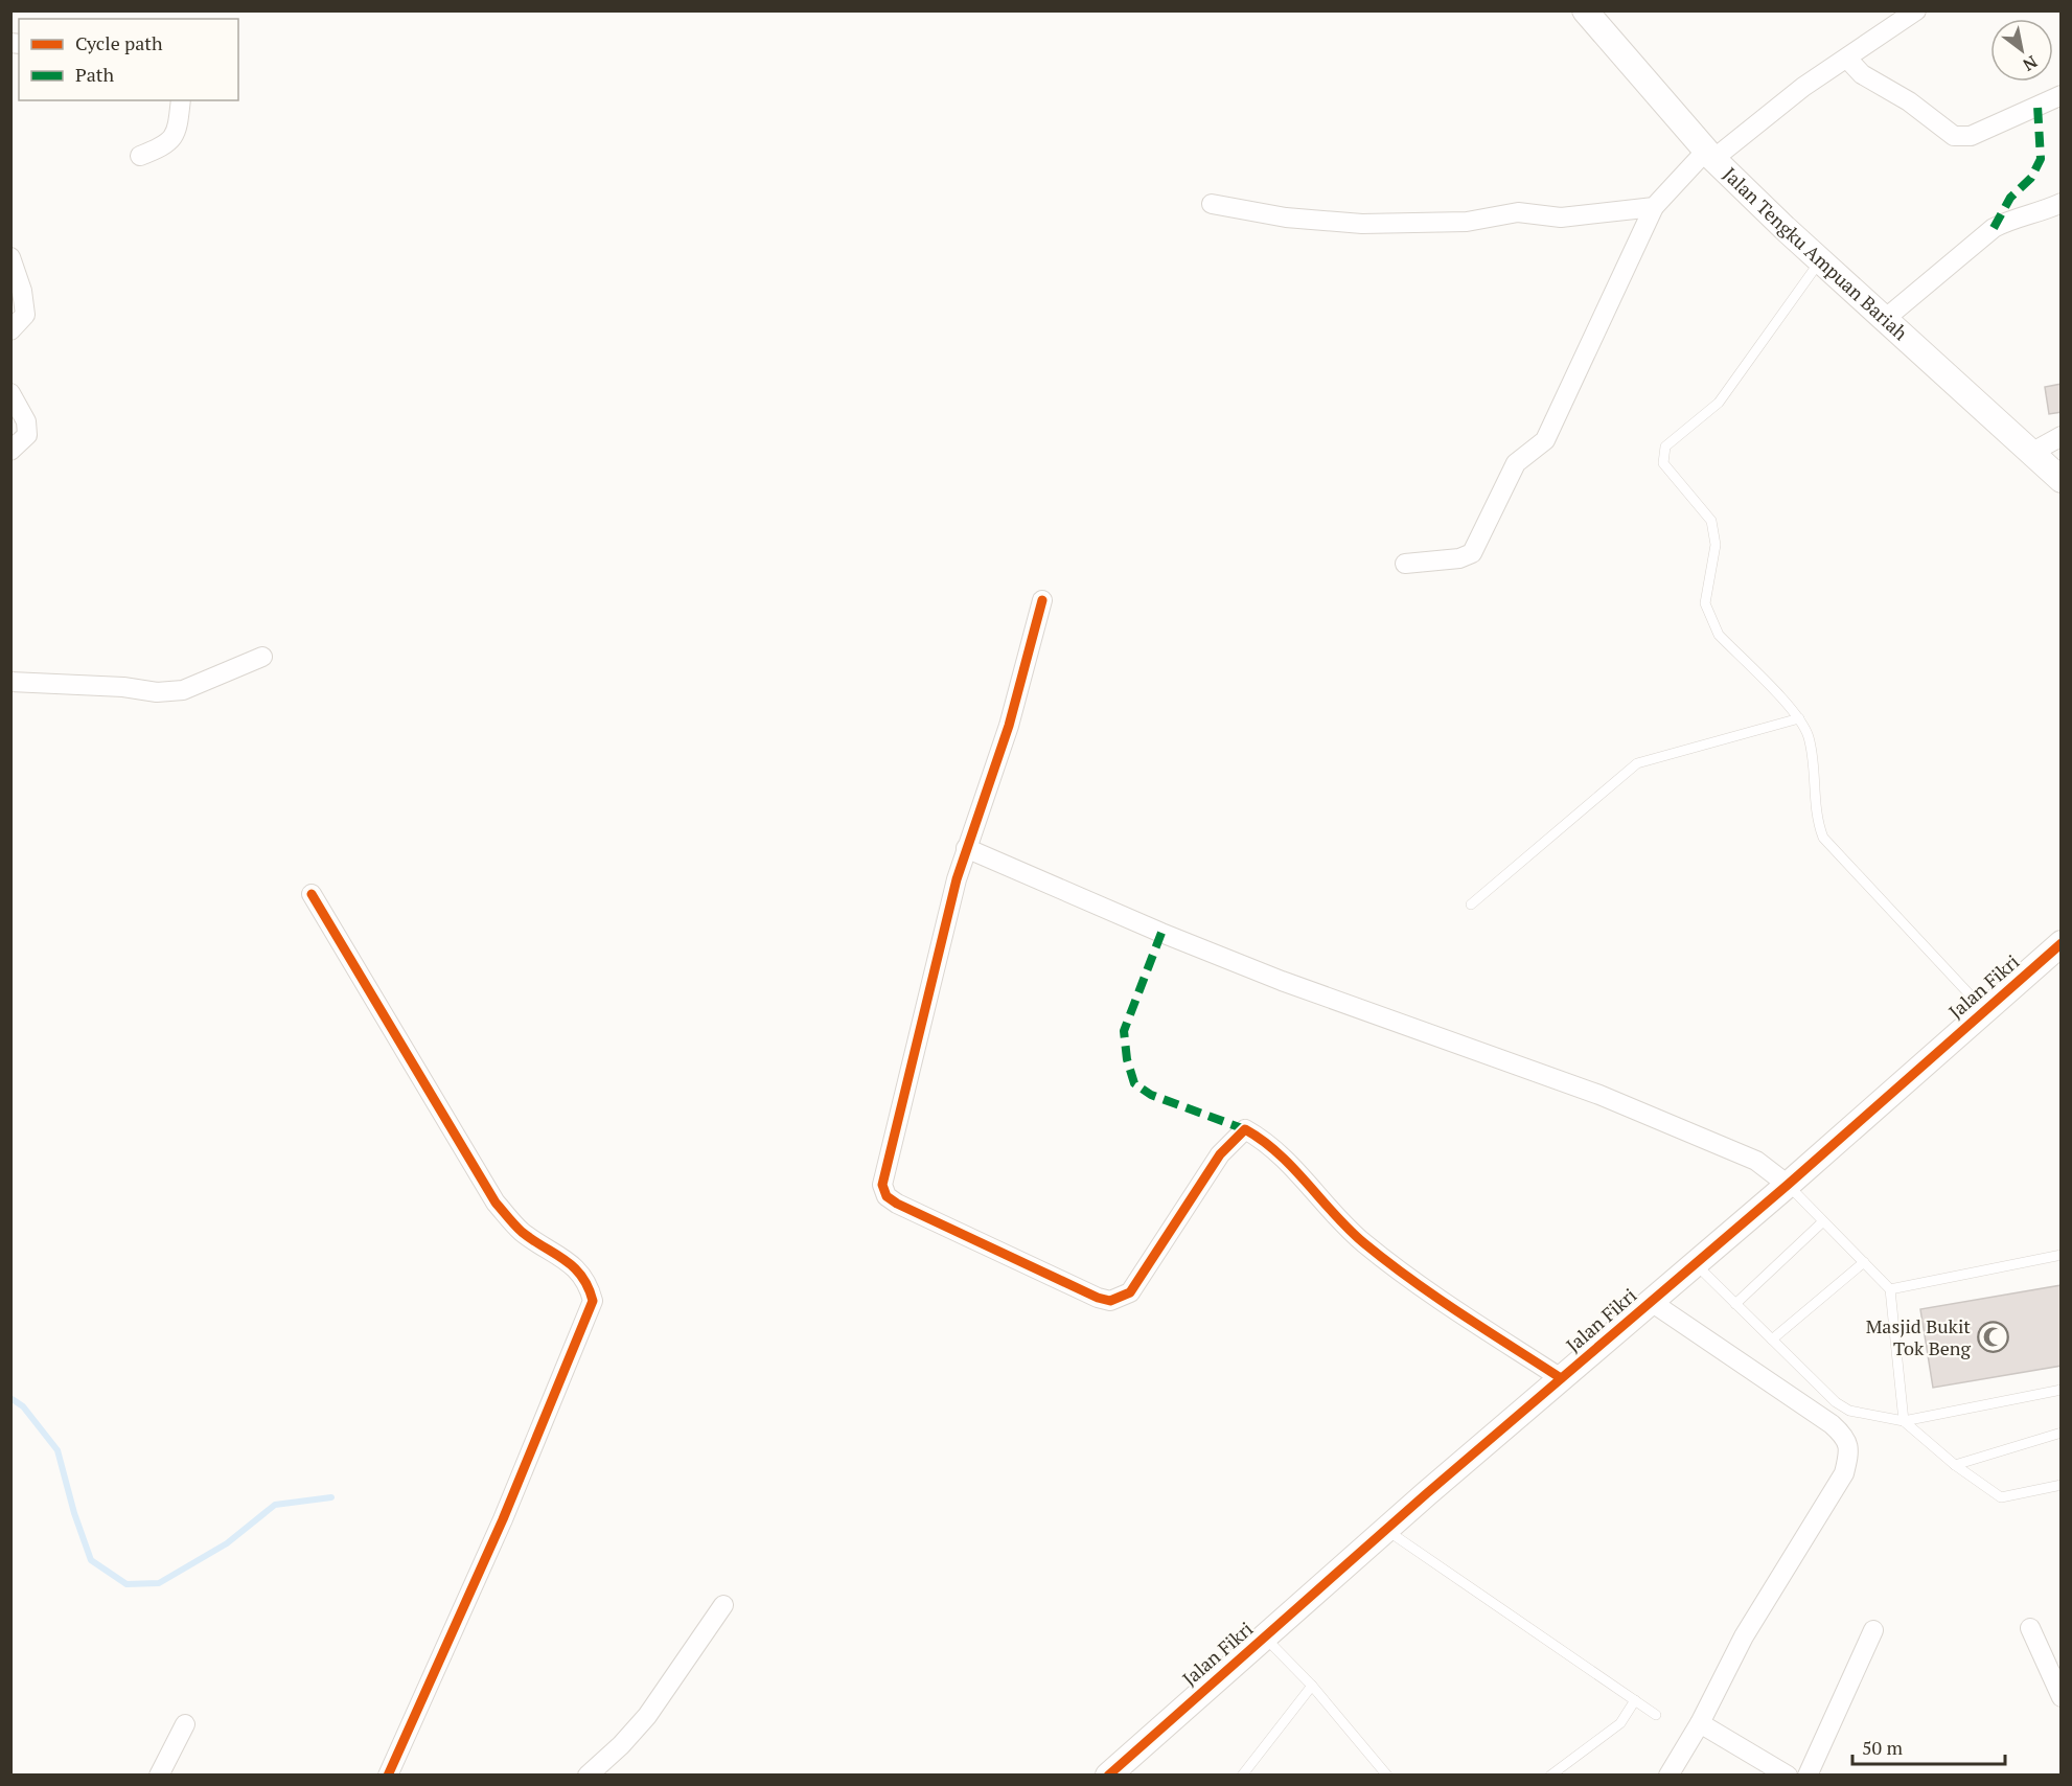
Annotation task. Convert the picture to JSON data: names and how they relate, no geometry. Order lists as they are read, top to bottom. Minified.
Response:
{"streets":{"street":["Jalan Tengku Ampuan Bariah","Jalan Fikri"]},"places":{"mosque":["Masjid Bukit Tok Beng"]},"legend":["Cycle path","Path"],"scale_bar":"50 m","north":"bottom right"}
